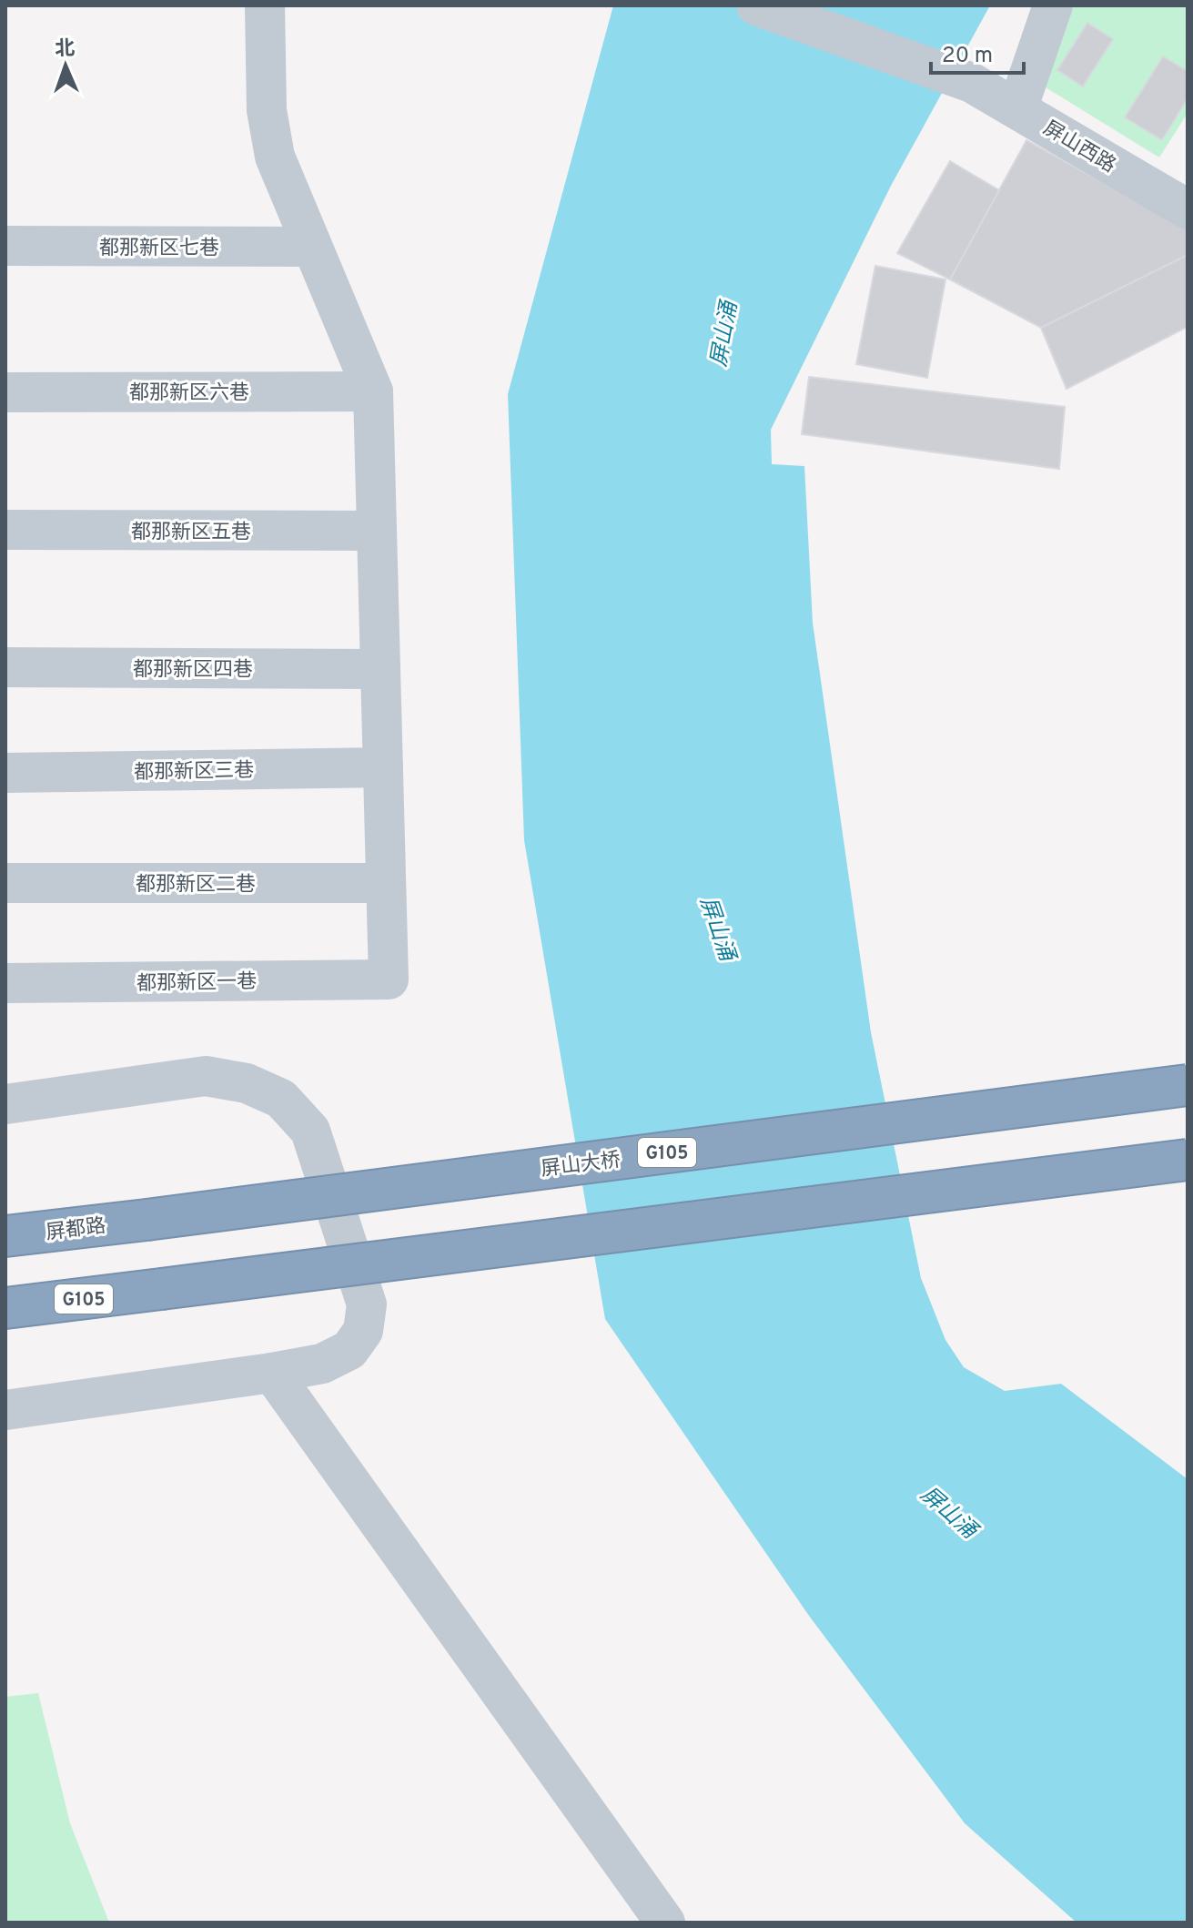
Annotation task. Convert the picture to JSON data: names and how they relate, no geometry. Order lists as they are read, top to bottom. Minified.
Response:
{"streets":{"highway":["G105","屏山大桥","屏都路"],"street":["屏山西路","都那新区七巷","都那新区六巷","都那新区五巷","都那新区四巷","都那新区三巷","都那新区二巷","都那新区一巷"]},"crossings":[["都那新区二巷","都那新区一巷"],["屏山大桥","屏都路"]],"water":["屏山涌"],"scale_bar":"20 m","north":"top"}
